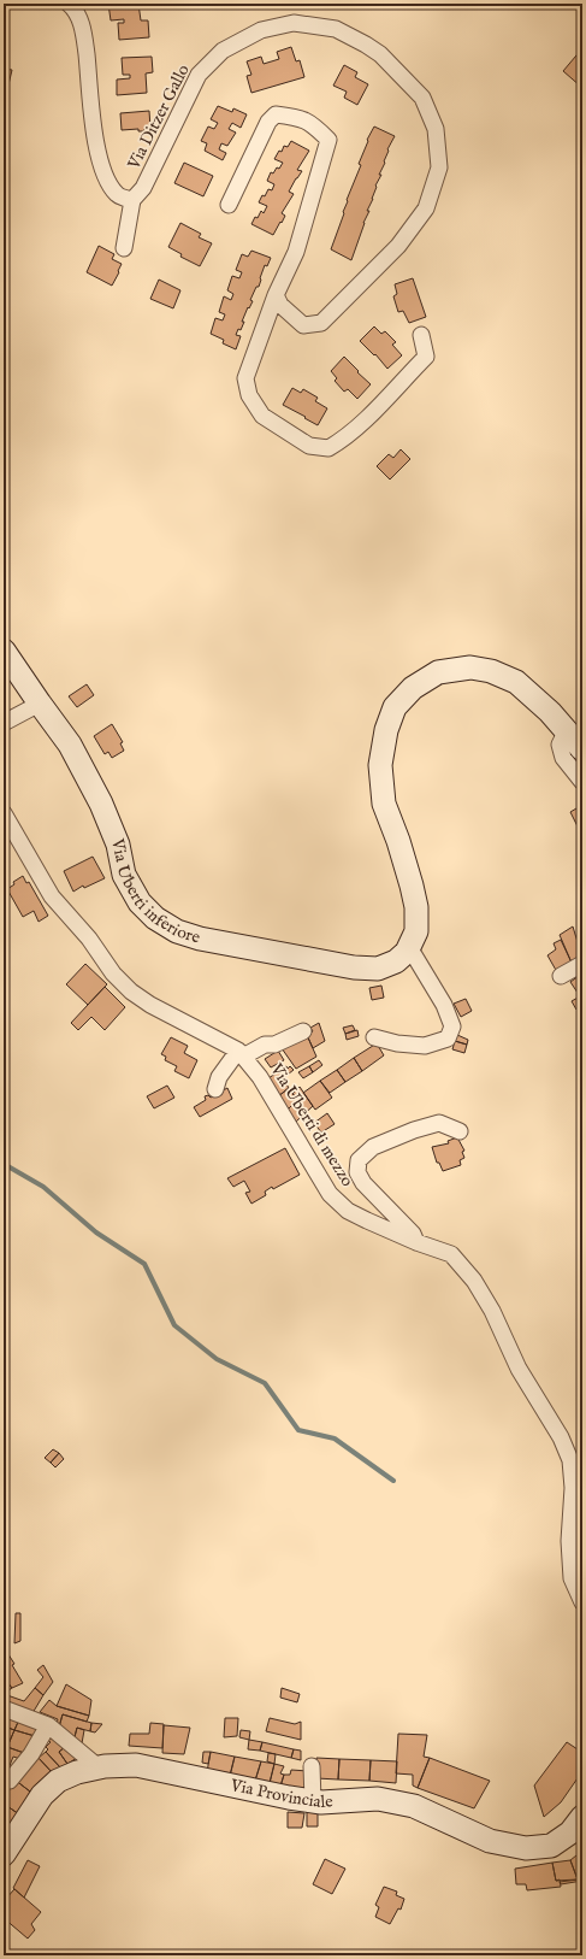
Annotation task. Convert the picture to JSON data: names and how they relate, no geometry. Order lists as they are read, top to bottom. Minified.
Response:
{"streets":{"main road":["Via Uberti inferiore","Via Provinciale"],"street":["Via Ditzer Gallo","Via Uberti di mezzo"]}}
